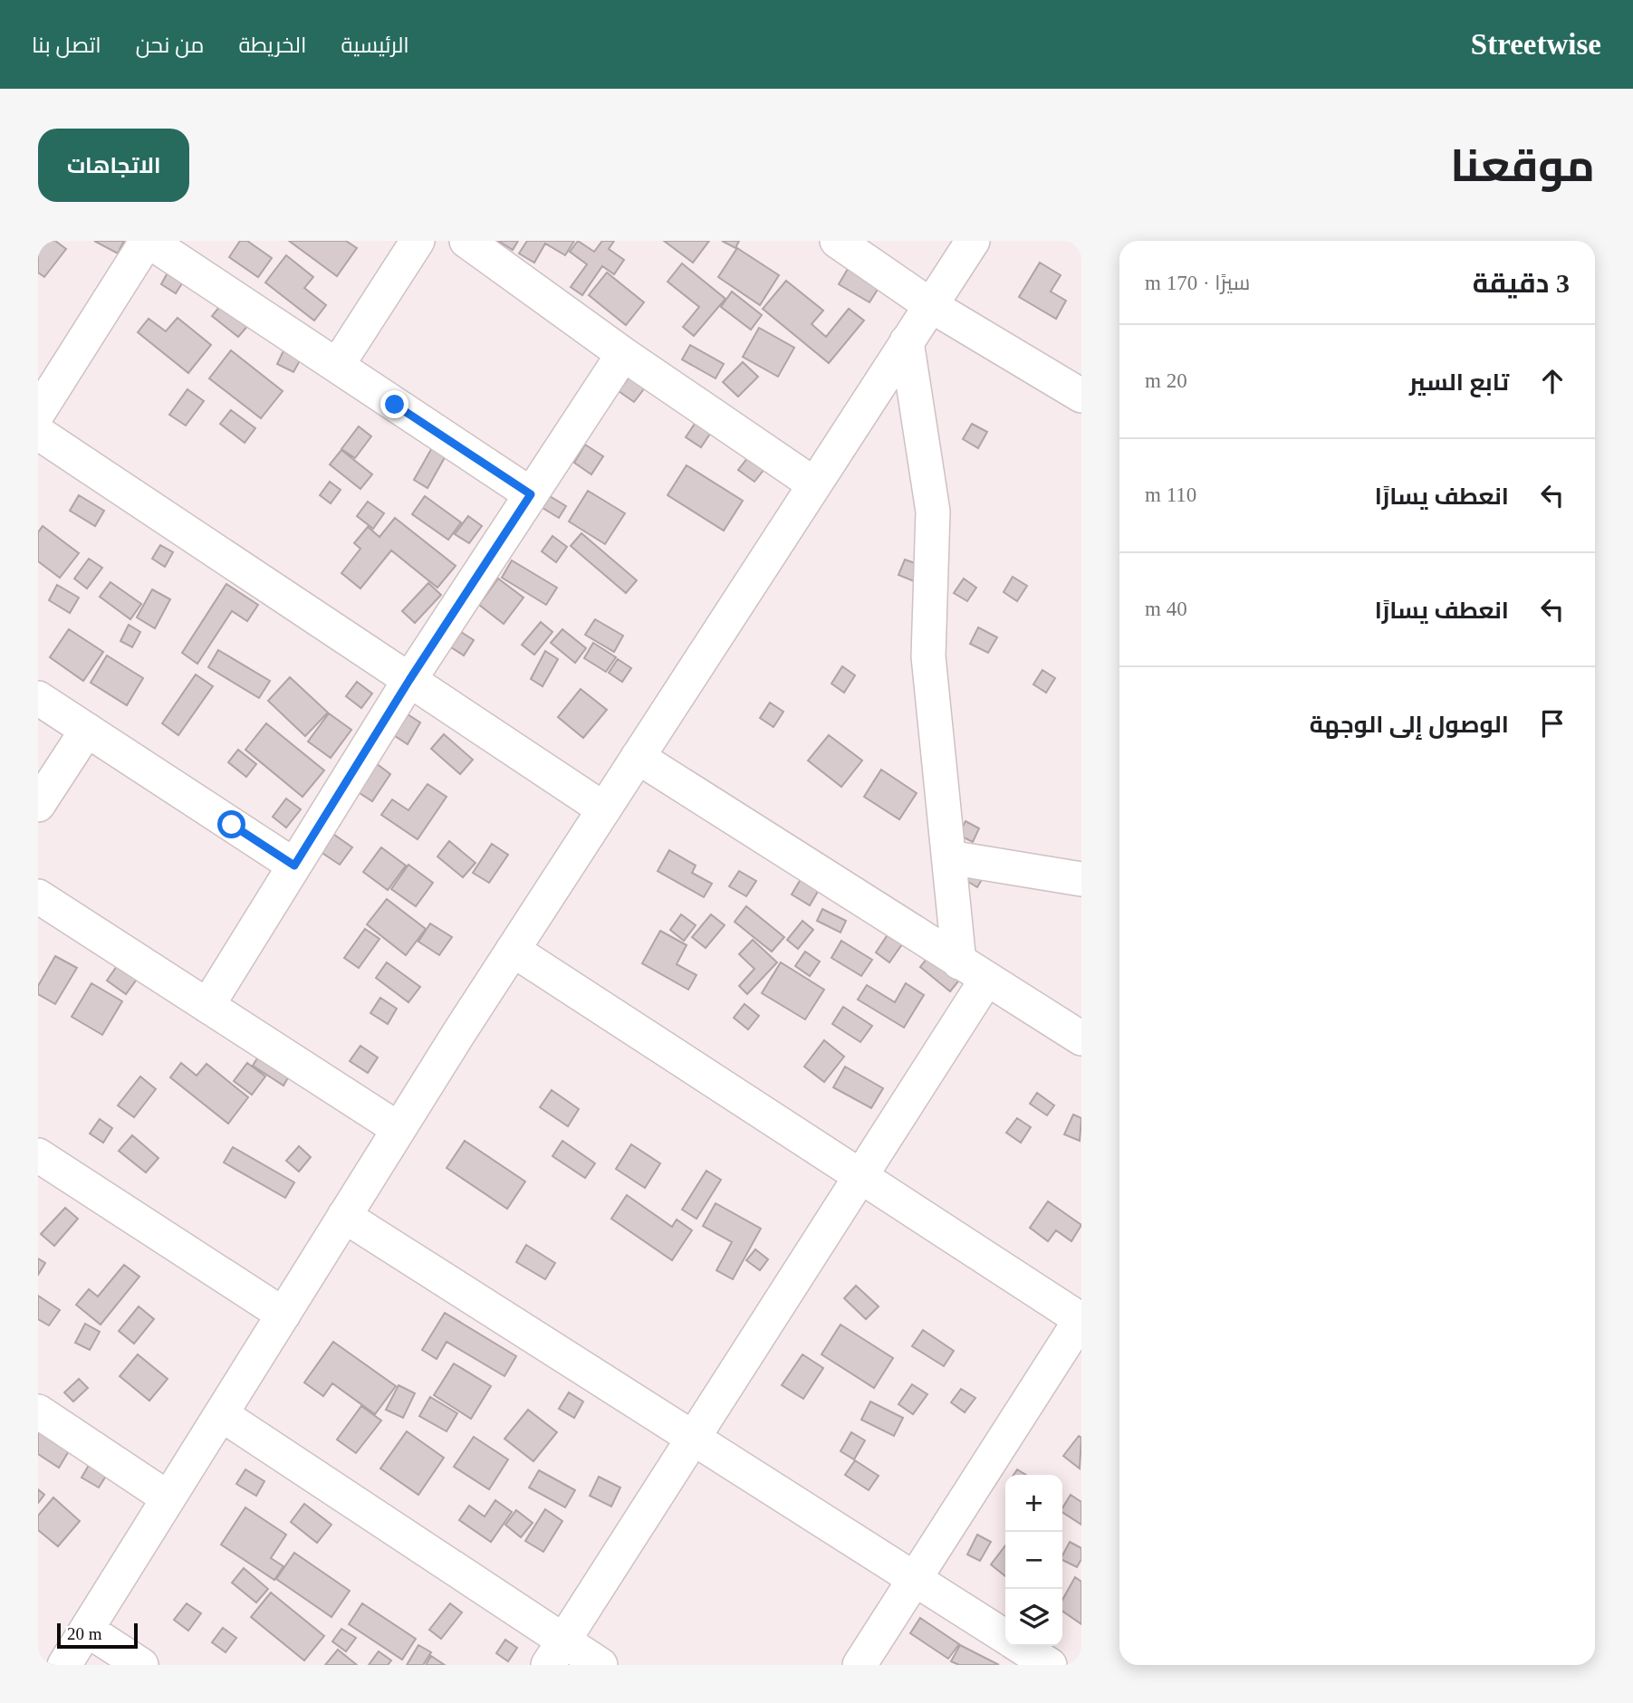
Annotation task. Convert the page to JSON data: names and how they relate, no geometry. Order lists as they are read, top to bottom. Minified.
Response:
{"scale_bar":"20 m","page":{"header":"Streetwise","nav":["الرئيسية","الخريطة","من نحن","اتصل بنا"],"title":"موقعنا","buttons":"الاتجاهات","heading":["3 دقيقة","سيرًا · 170 m"],"list":[["تابع السير","20 m"],["انعطف يسارًا","110 m"],["انعطف يسارًا","40 m"],"الوصول إلى الوجهة"],"map_buttons":["+","−"],"scale":"20 m"}}
